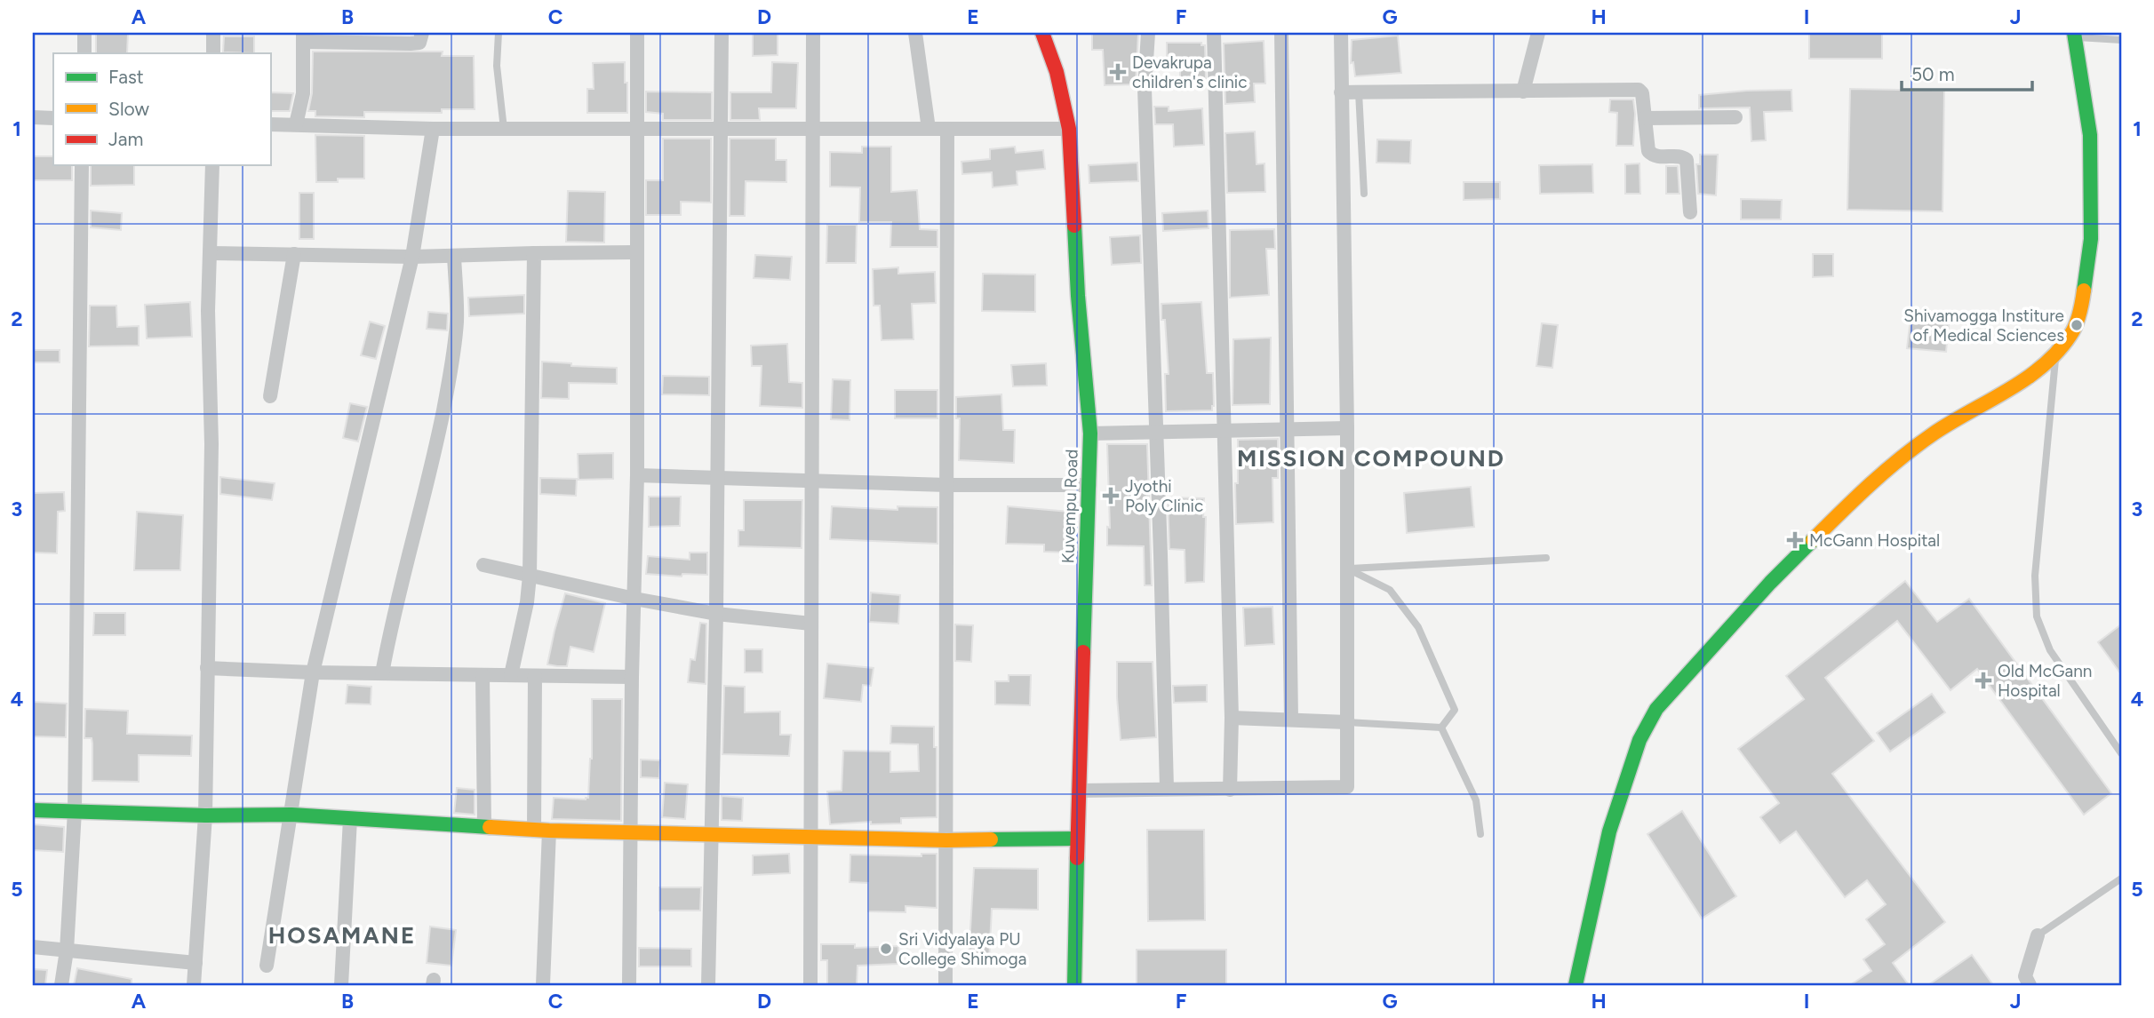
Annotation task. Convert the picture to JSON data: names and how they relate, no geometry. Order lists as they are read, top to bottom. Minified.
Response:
{"streets":{"street":["Kuvempu Road"]},"districts":["MISSION COMPOUND","HOSAMANE"],"places":{"health":["Devakrupa children's clinic","Jyothi Poly Clinic","McGann Hospital","Old McGann Hospital"],"other":["Shivamogga Institure of Medical Sciences","Sri Vidyalaya PU College Shimoga"]},"legend":["Fast","Slow","Jam"],"scale_bar":"50 m","grid":{"columns":["A","B","C","D","E","F","G","H","I","J"],"rows":["1","2","3","4","5"]}}
